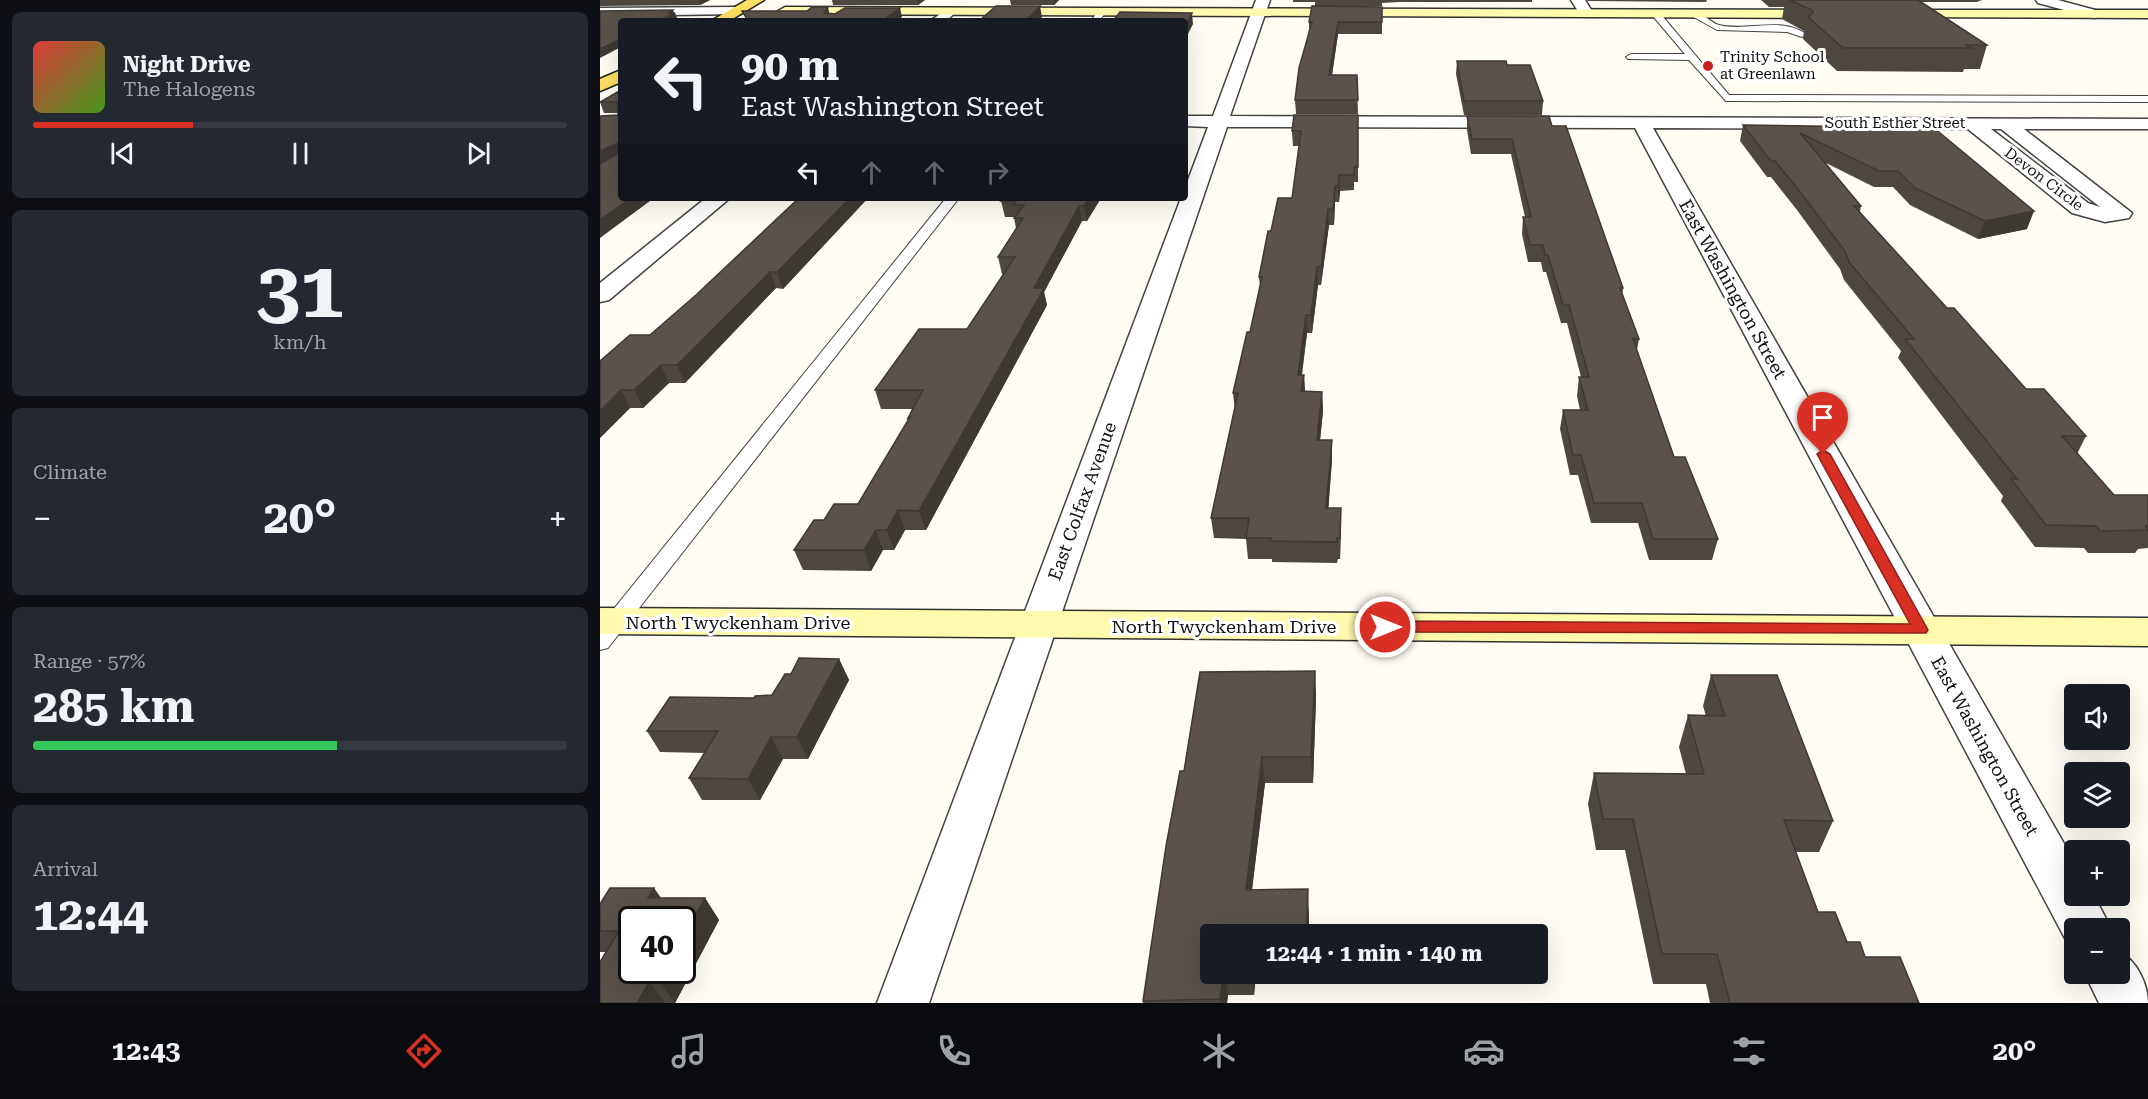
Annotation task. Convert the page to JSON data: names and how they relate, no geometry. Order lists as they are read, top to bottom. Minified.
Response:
{"streets":{"street":["South Esther Street","Devon Circle","East Washington Street","East Colfax Avenue","North Twyckenham Drive"]},"crossings":[["South Esther Street","Devon Circle"],["South Esther Street","East Washington Street"],["South Esther Street","East Colfax Avenue"],["East Washington Street","North Twyckenham Drive"],["East Colfax Avenue","North Twyckenham Drive"]],"places":["Trinity School at Greenlawn"],"page":{"turn":["90 m","East Washington Street"],"song":["Night Drive","The Halogens"],"tile":[["31","km/h"],"Climate",["Range · 57%","285 km"],["Arrival","12:44"]],"heat":["−","20°","+"],"map_buttons":["+","−"],"limit":"40","trip":"12:44 · 1 min · 140 m","tabs":["12:43","20°"]}}
